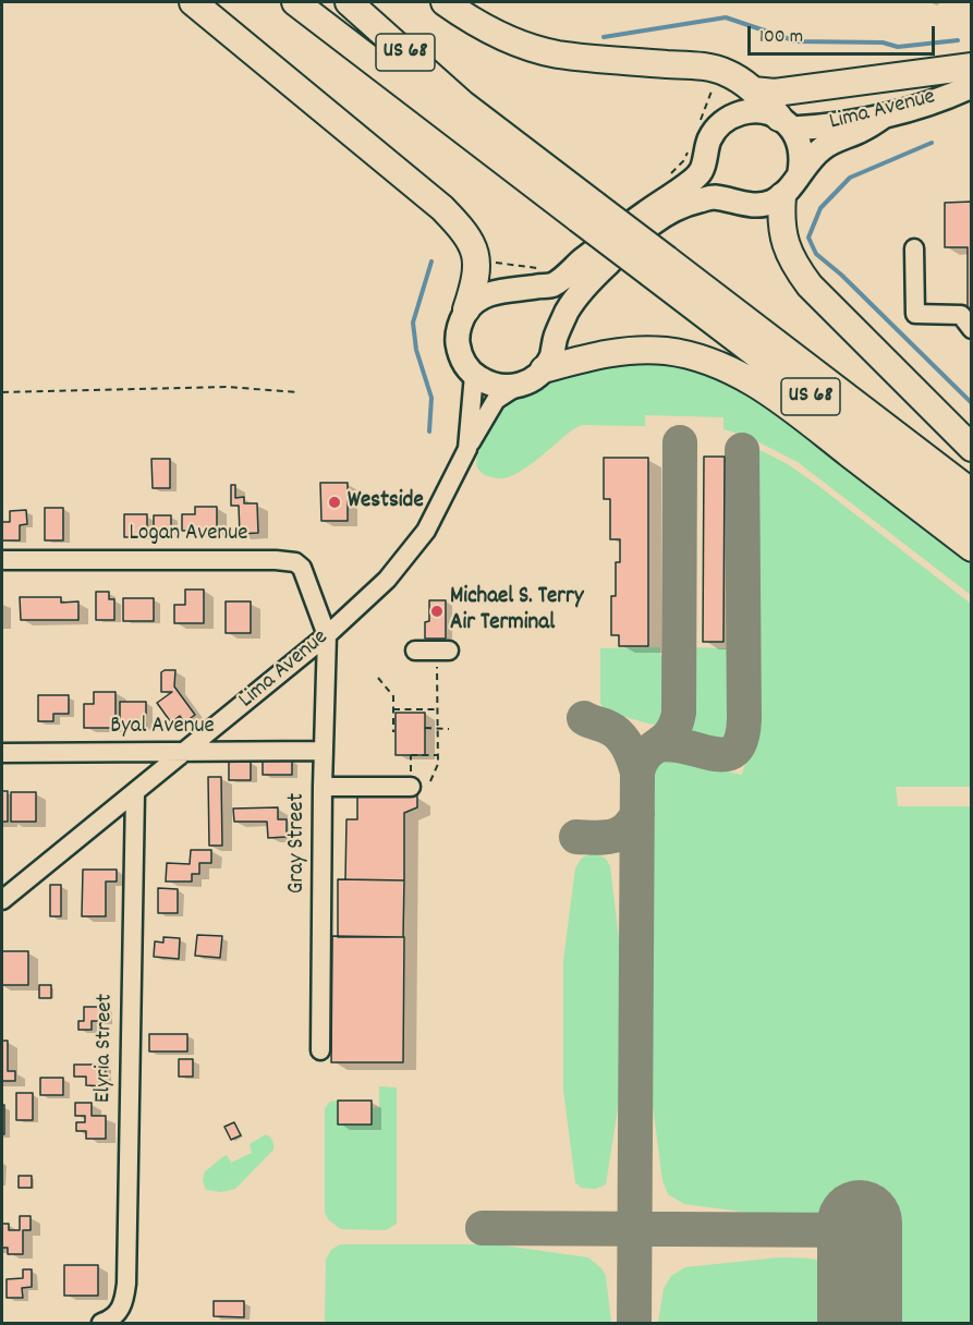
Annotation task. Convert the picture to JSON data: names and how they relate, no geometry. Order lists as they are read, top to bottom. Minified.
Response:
{"streets":{"highway":["US 68"],"main road":["Lima Avenue"],"street":["Logan Avenue","Byal Avenue","Gray Street","Elyria Street"]},"crossings":[["Lima Avenue","Logan Avenue"],["Lima Avenue","Byal Avenue"],["Lima Avenue","Gray Street"],["Lima Avenue","Elyria Street"],["Logan Avenue","Gray Street"],["Byal Avenue","Gray Street"]],"places":["Westside","Michael S. Terry Air Terminal"],"scale_bar":"100 m"}
